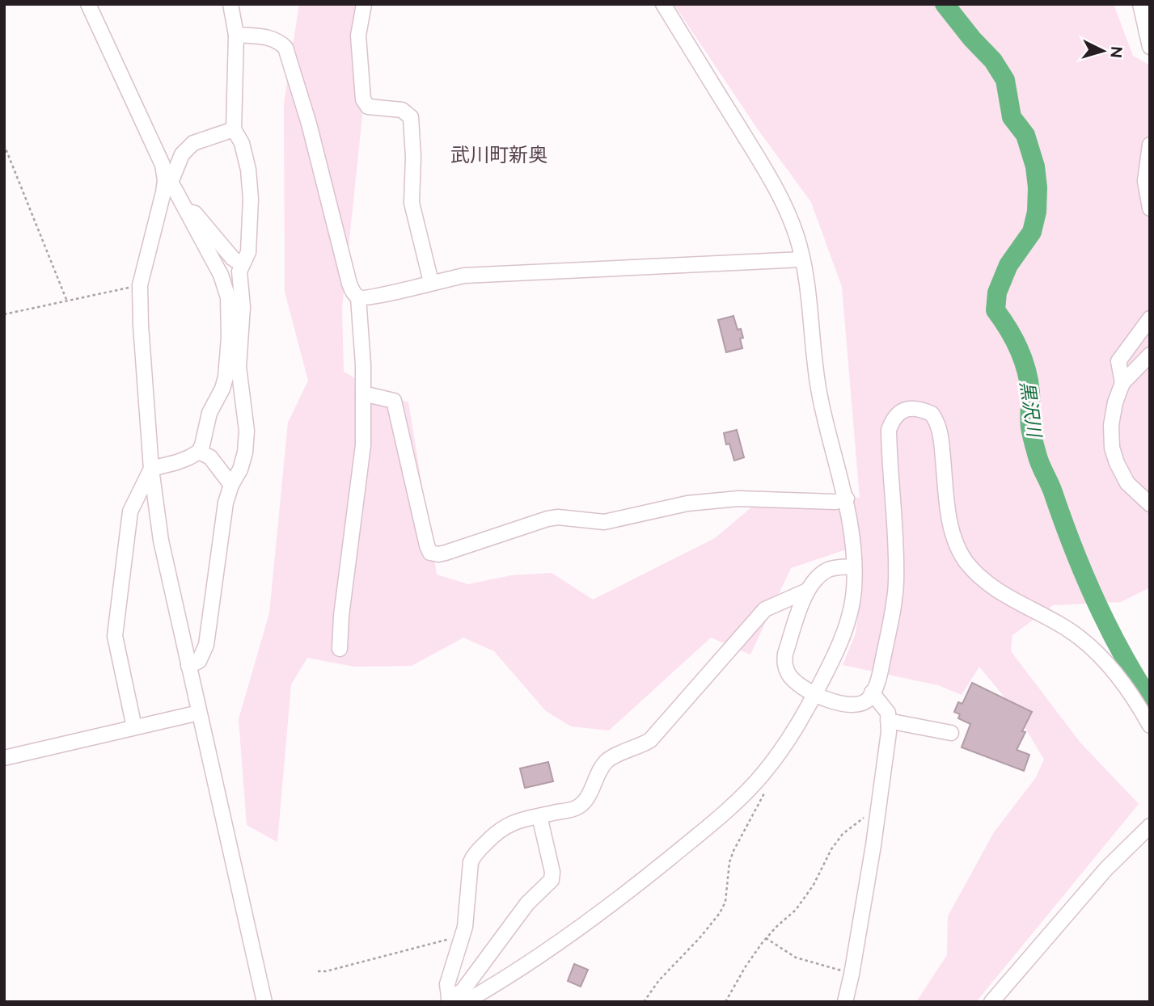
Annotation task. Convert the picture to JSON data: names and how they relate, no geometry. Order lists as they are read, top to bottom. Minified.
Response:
{"districts":["武川町新奥"],"water":["黒沢川"],"north":"right"}
